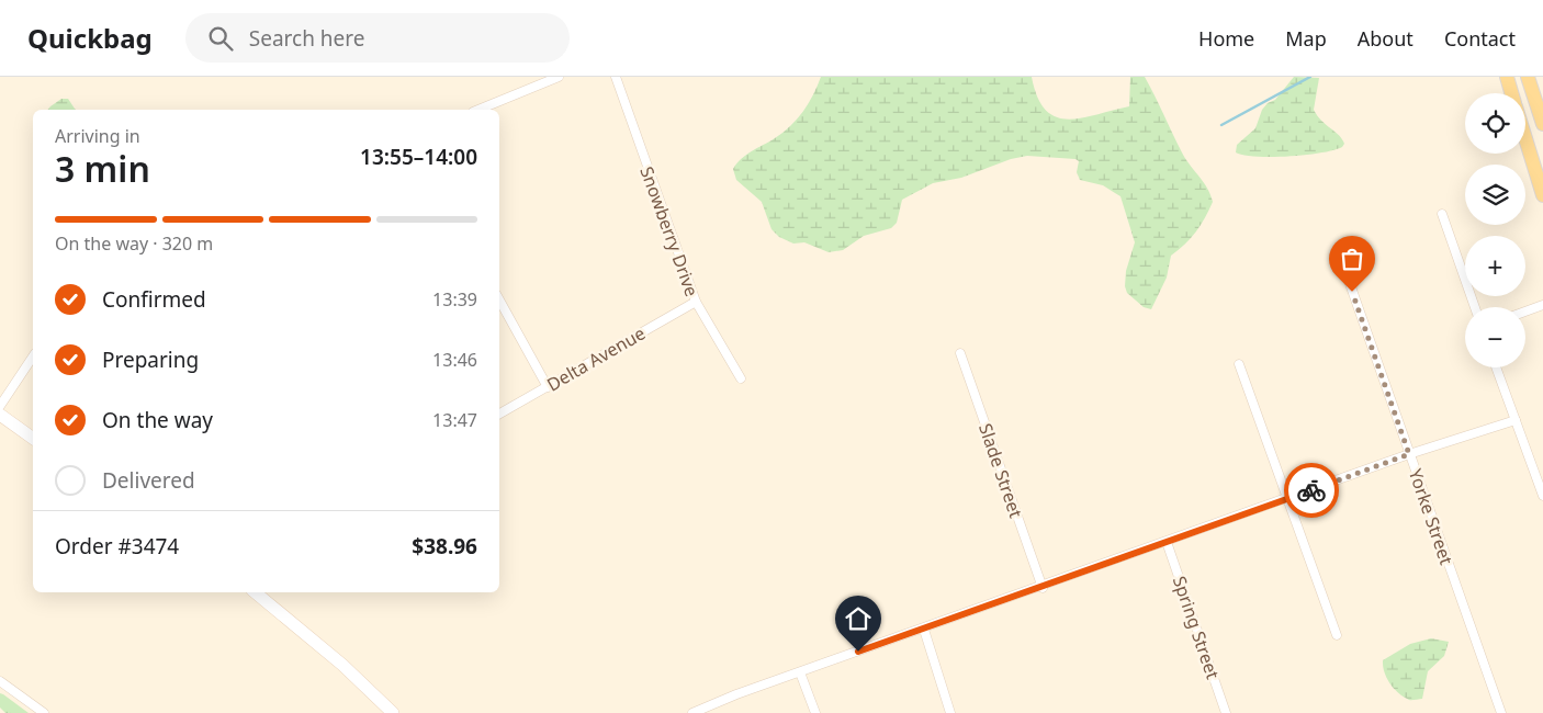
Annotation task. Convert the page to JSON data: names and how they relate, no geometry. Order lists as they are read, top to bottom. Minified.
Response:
{"streets":{"street":["Snowberry Drive","Delta Avenue","Slade Street","Yorke Street","Spring Street"]},"crossings":[["Snowberry Drive","Delta Avenue"]],"page":{"header":"Quickbag","search":"Search here","nav":["Home","Map","About","Contact"],"map_buttons":["+","−"],"heading":["3 min","Arriving in","13:55–14:00"],"panel":["Order #3474","$38.96"],"bar":"On the way · 320 m","list":[["Confirmed","13:39"],["Preparing","13:46"],["On the way","13:47"],"Delivered"]}}
